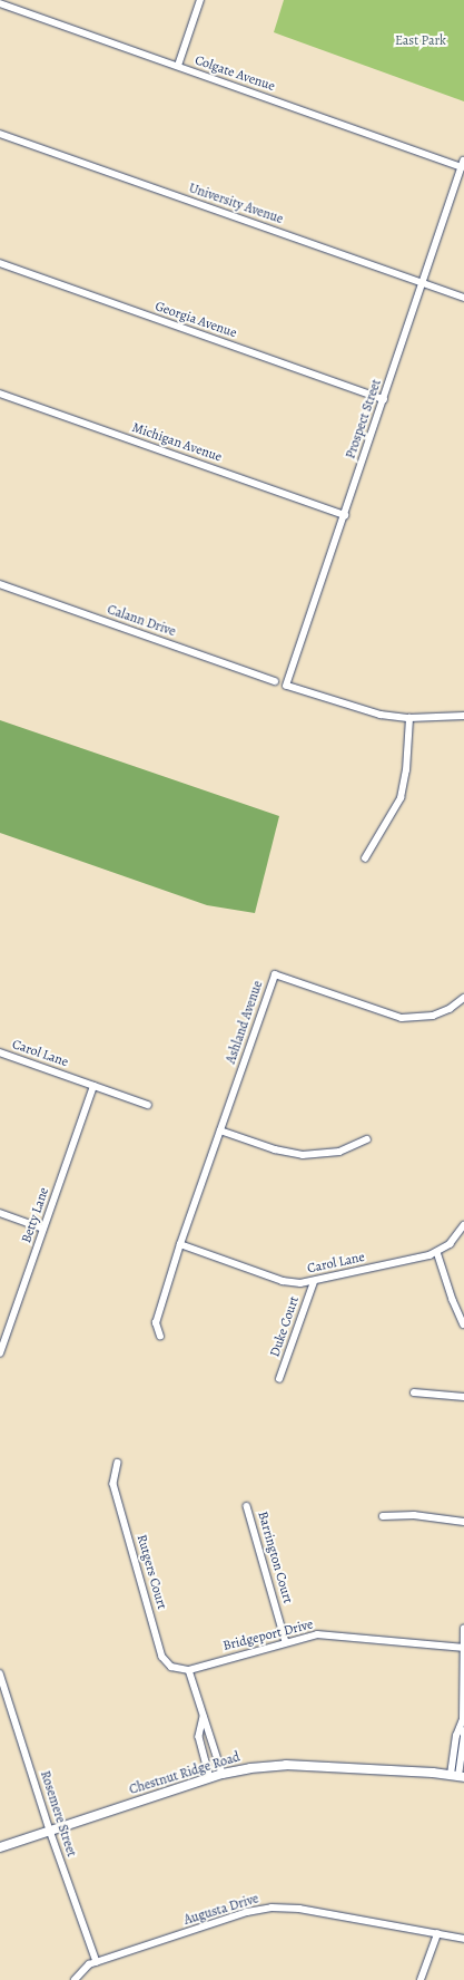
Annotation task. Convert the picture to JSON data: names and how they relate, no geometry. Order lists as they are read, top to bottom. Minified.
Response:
{"streets":{"street":["Colgate Avenue","University Avenue","Georgia Avenue","Prospect Street","Michigan Avenue","Calann Drive","Ashland Avenue","Carol Lane","Betty Lane","Duke Court","Barrington Court","Rutgers Court","Bridgeport Drive","Chestnut Ridge Road","Rosemere Street","Augusta Drive"]},"crossings":[["Colgate Avenue","Prospect Street"],["University Avenue","Prospect Street"],["Georgia Avenue","Prospect Street"],["Prospect Street","Michigan Avenue"],["Ashland Avenue","Carol Lane"],["Carol Lane","Betty Lane"],["Carol Lane","Duke Court"],["Barrington Court","Bridgeport Drive"],["Rutgers Court","Bridgeport Drive"],["Chestnut Ridge Road","Rosemere Street"],["Rosemere Street","Augusta Drive"]],"parks":["East Park"]}
